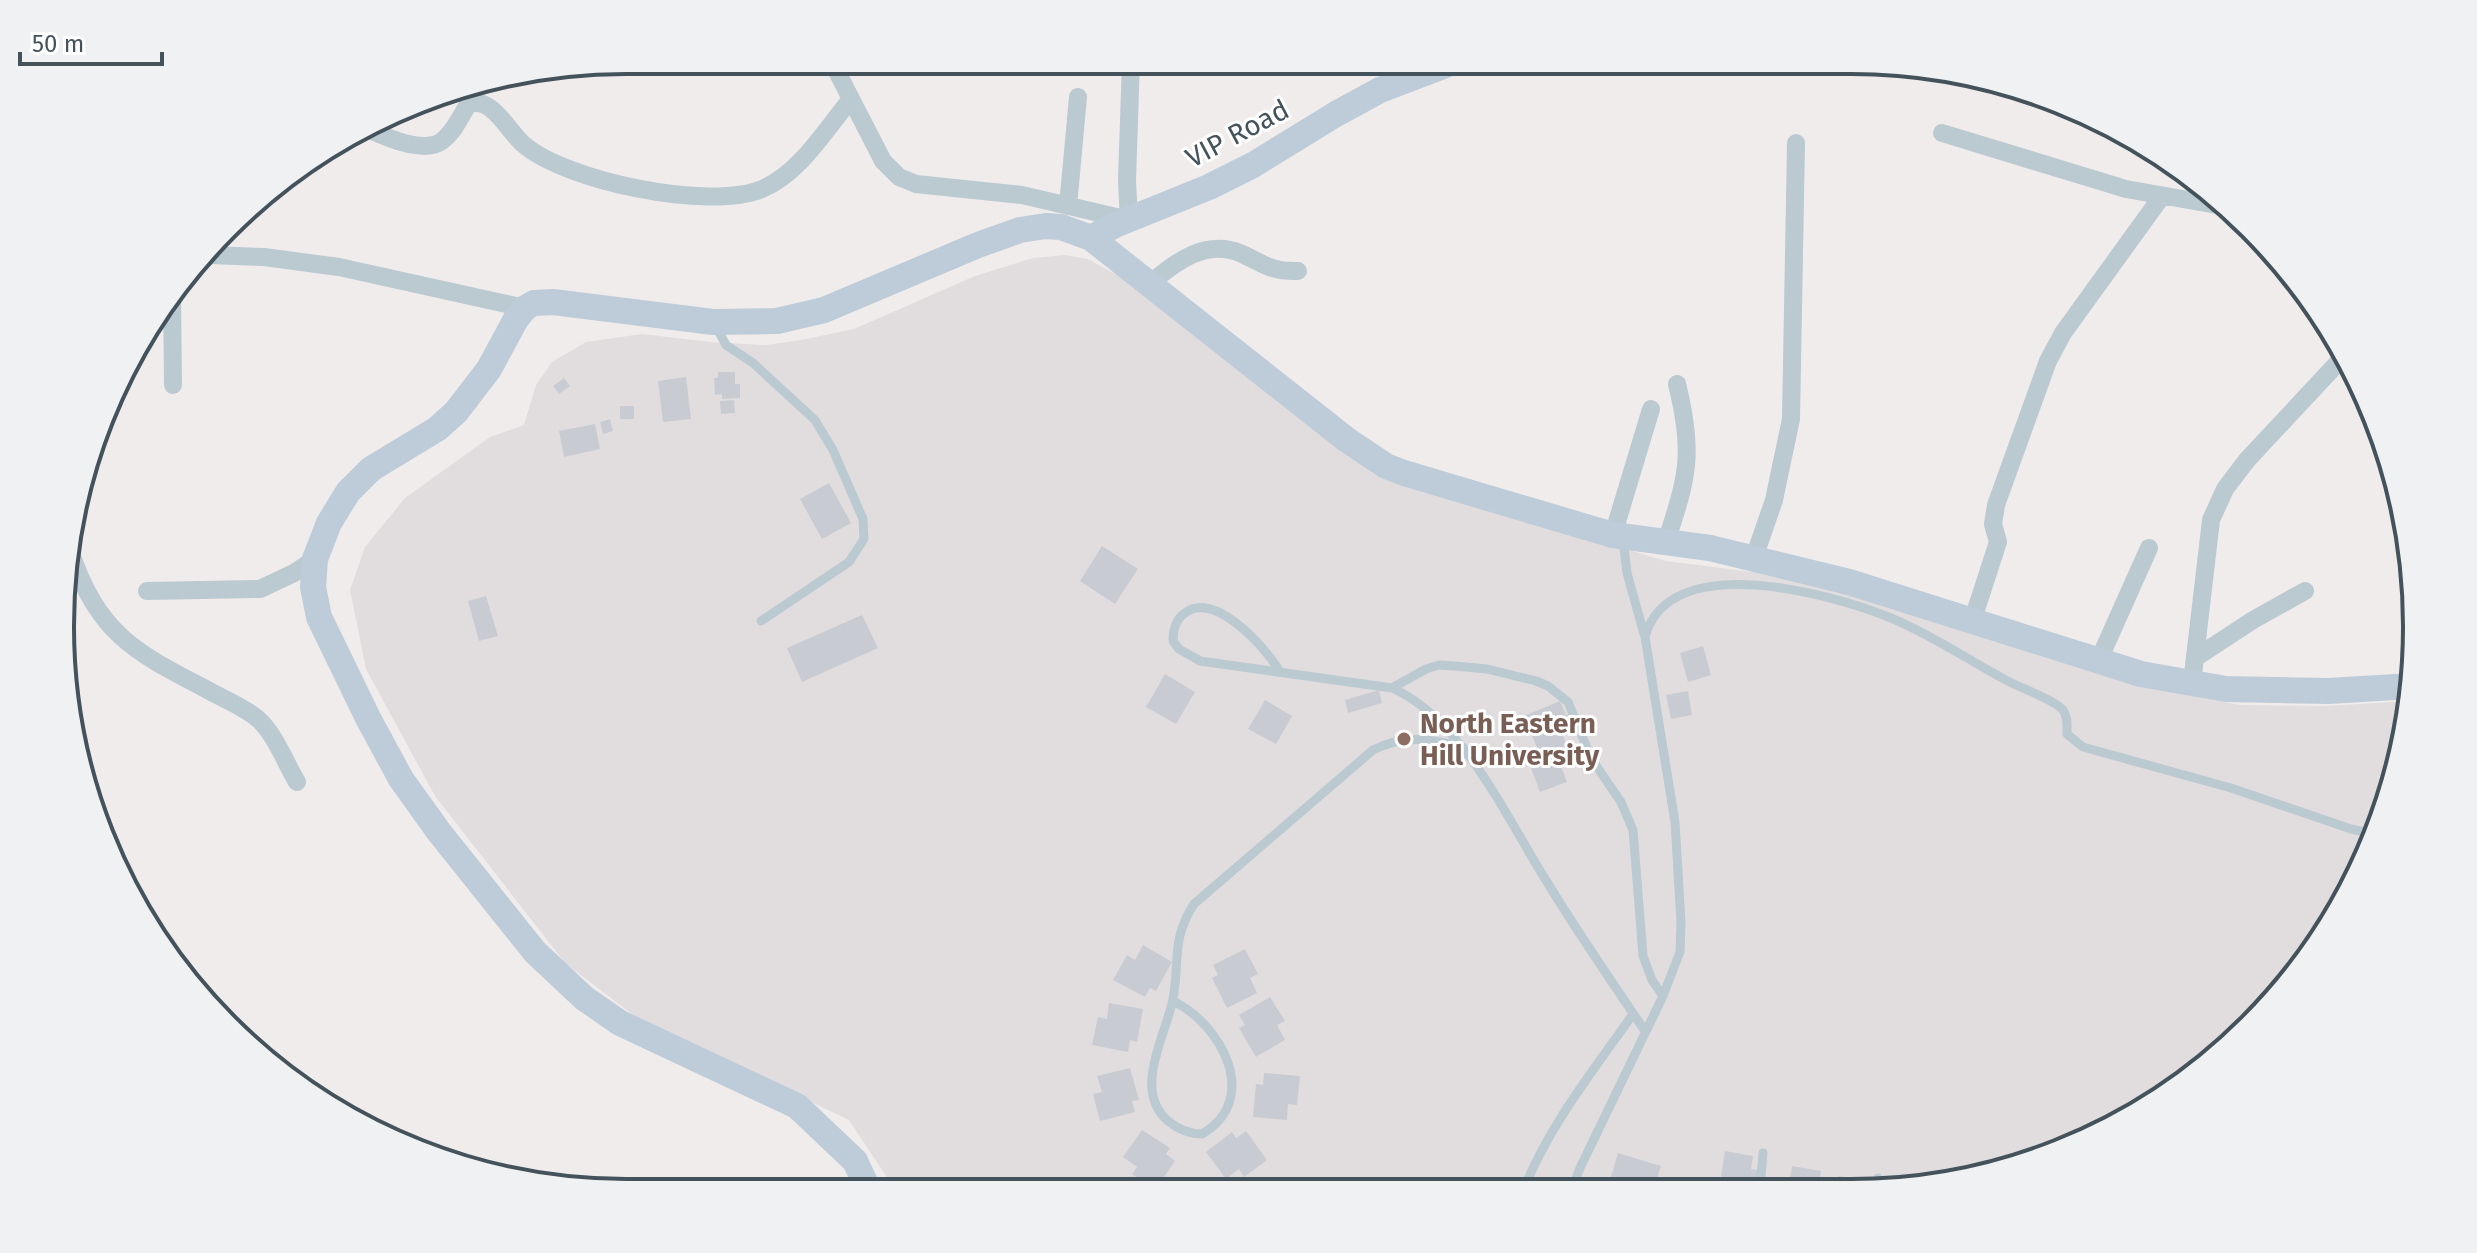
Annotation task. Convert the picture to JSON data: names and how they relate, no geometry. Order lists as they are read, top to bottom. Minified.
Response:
{"streets":{"street":["VIP Road"]},"places":["North Eastern Hill University"],"scale_bar":"50 m"}
